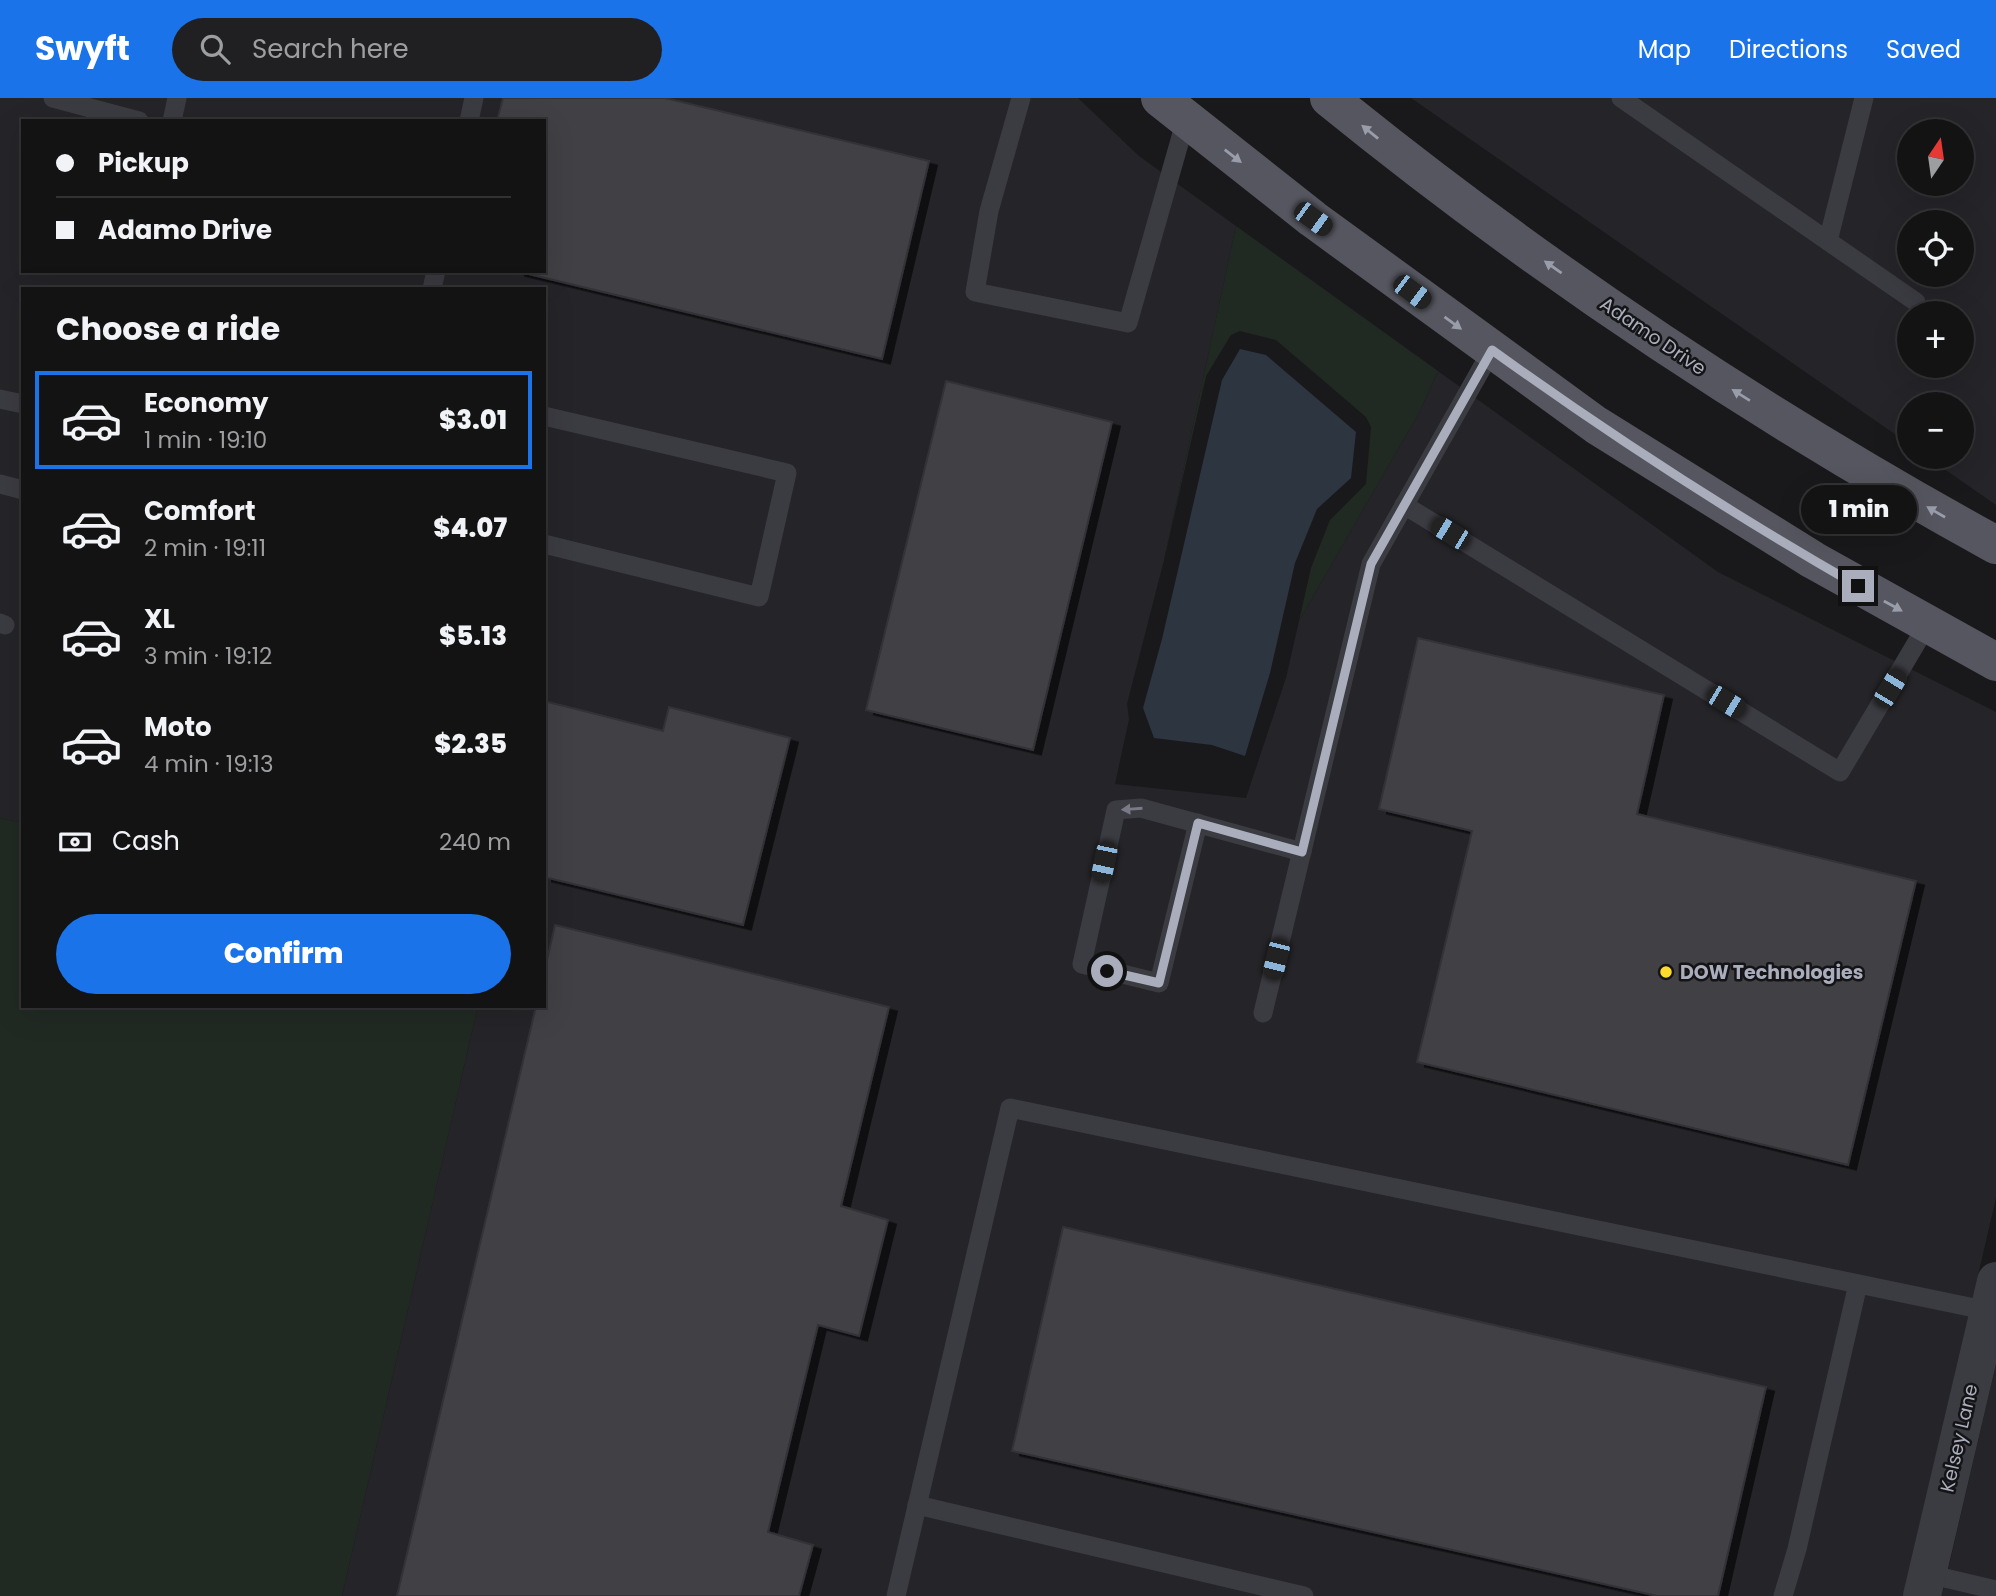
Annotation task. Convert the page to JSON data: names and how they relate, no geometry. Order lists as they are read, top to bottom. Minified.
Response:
{"streets":{"main road":["Adamo Drive"],"street":["Kelsey Lane"]},"places":["DOW Technologies"],"north":"top","page":{"header":"Swyft","search":"Search here","nav":["Map","Directions","Saved"],"map_buttons":["+","−"],"banner":["Pickup","Adamo Drive"],"heading":"Choose a ride","list":[{"name":"Economy","note":"1 min · 19:10","value":"$3.01"},{"name":"Comfort","note":"2 min · 19:11","value":"$4.07"},{"name":"XL","note":"3 min · 19:12","value":"$5.13"},{"name":"Moto","note":"4 min · 19:13","value":"$2.35"}],"bubble":"1 min","pay":["Cash","240 m"],"buttons":"Confirm"}}
